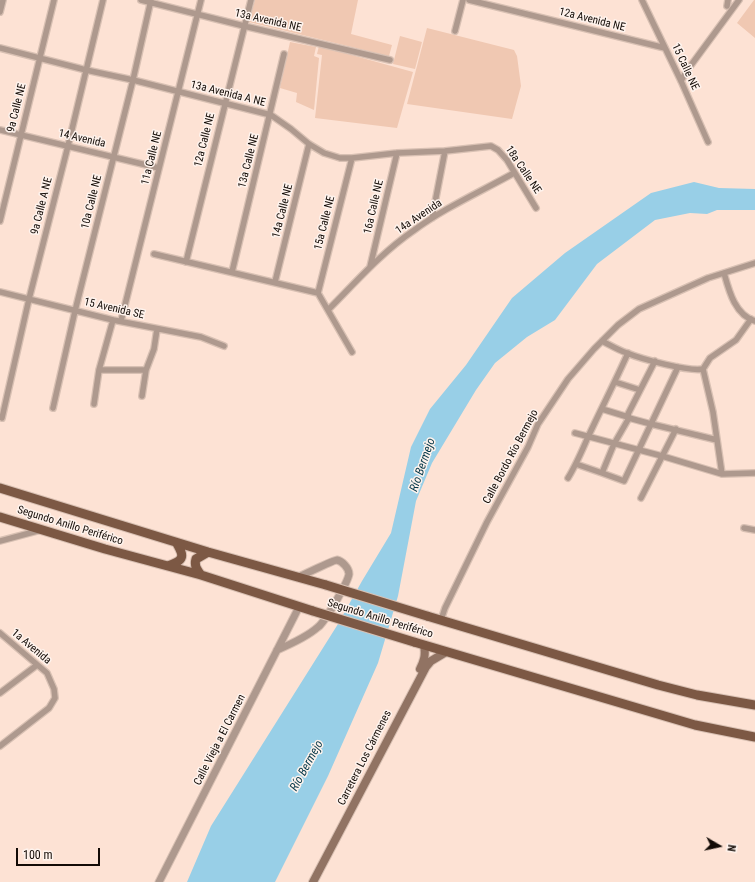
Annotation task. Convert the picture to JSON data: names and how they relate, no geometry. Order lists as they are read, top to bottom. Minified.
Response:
{"streets":{"main road":["Segundo Anillo Periférico","Carretera Los Cármenes"],"street":["12a Avenida NE","13a Avenida NE","15 Calle NE","13a Avenida A NE","9a Calle NE","14 Avenida","12a Calle NE","11a Calle NE","13a Calle NE","18a Calle NE","10a Calle NE","9a Calle A NE","16a Calle NE","14a Calle NE","14a Avenida","15a Calle NE","15 Avenida SE","Calle Bordo Río Bermejo","1a Avenida","Calle Vieja a El Carmen"]},"crossings":[["12a Avenida NE","15 Calle NE"],["13a Avenida NE","12a Calle NE"],["13a Avenida NE","11a Calle NE"],["13a Avenida NE","10a Calle NE"],["13a Avenida A NE","9a Calle NE"],["13a Avenida A NE","12a Calle NE"],["13a Avenida A NE","11a Calle NE"],["13a Avenida A NE","13a Calle NE"],["13a Avenida A NE","18a Calle NE"],["13a Avenida A NE","10a Calle NE"],["13a Avenida A NE","9a Calle A NE"],["13a Avenida A NE","16a Calle NE"],["13a Avenida A NE","14a Calle NE"],["13a Avenida A NE","15a Calle NE"],["9a Calle NE","14 Avenida"],["14 Avenida","11a Calle NE"],["14 Avenida","10a Calle NE"],["14 Avenida","9a Calle A NE"],["11a Calle NE","15 Avenida SE"],["18a Calle NE","14a Avenida"],["10a Calle NE","15 Avenida SE"],["9a Calle A NE","15 Avenida SE"],["16a Calle NE","14a Avenida"],["Calle Bordo Río Bermejo","Segundo Anillo Periférico"],["Segundo Anillo Periférico","Calle Vieja a El Carmen"],["Segundo Anillo Periférico","Carretera Los Cármenes"]],"water":["Río Bermejo"],"scale_bar":"100 m","north":"right"}
